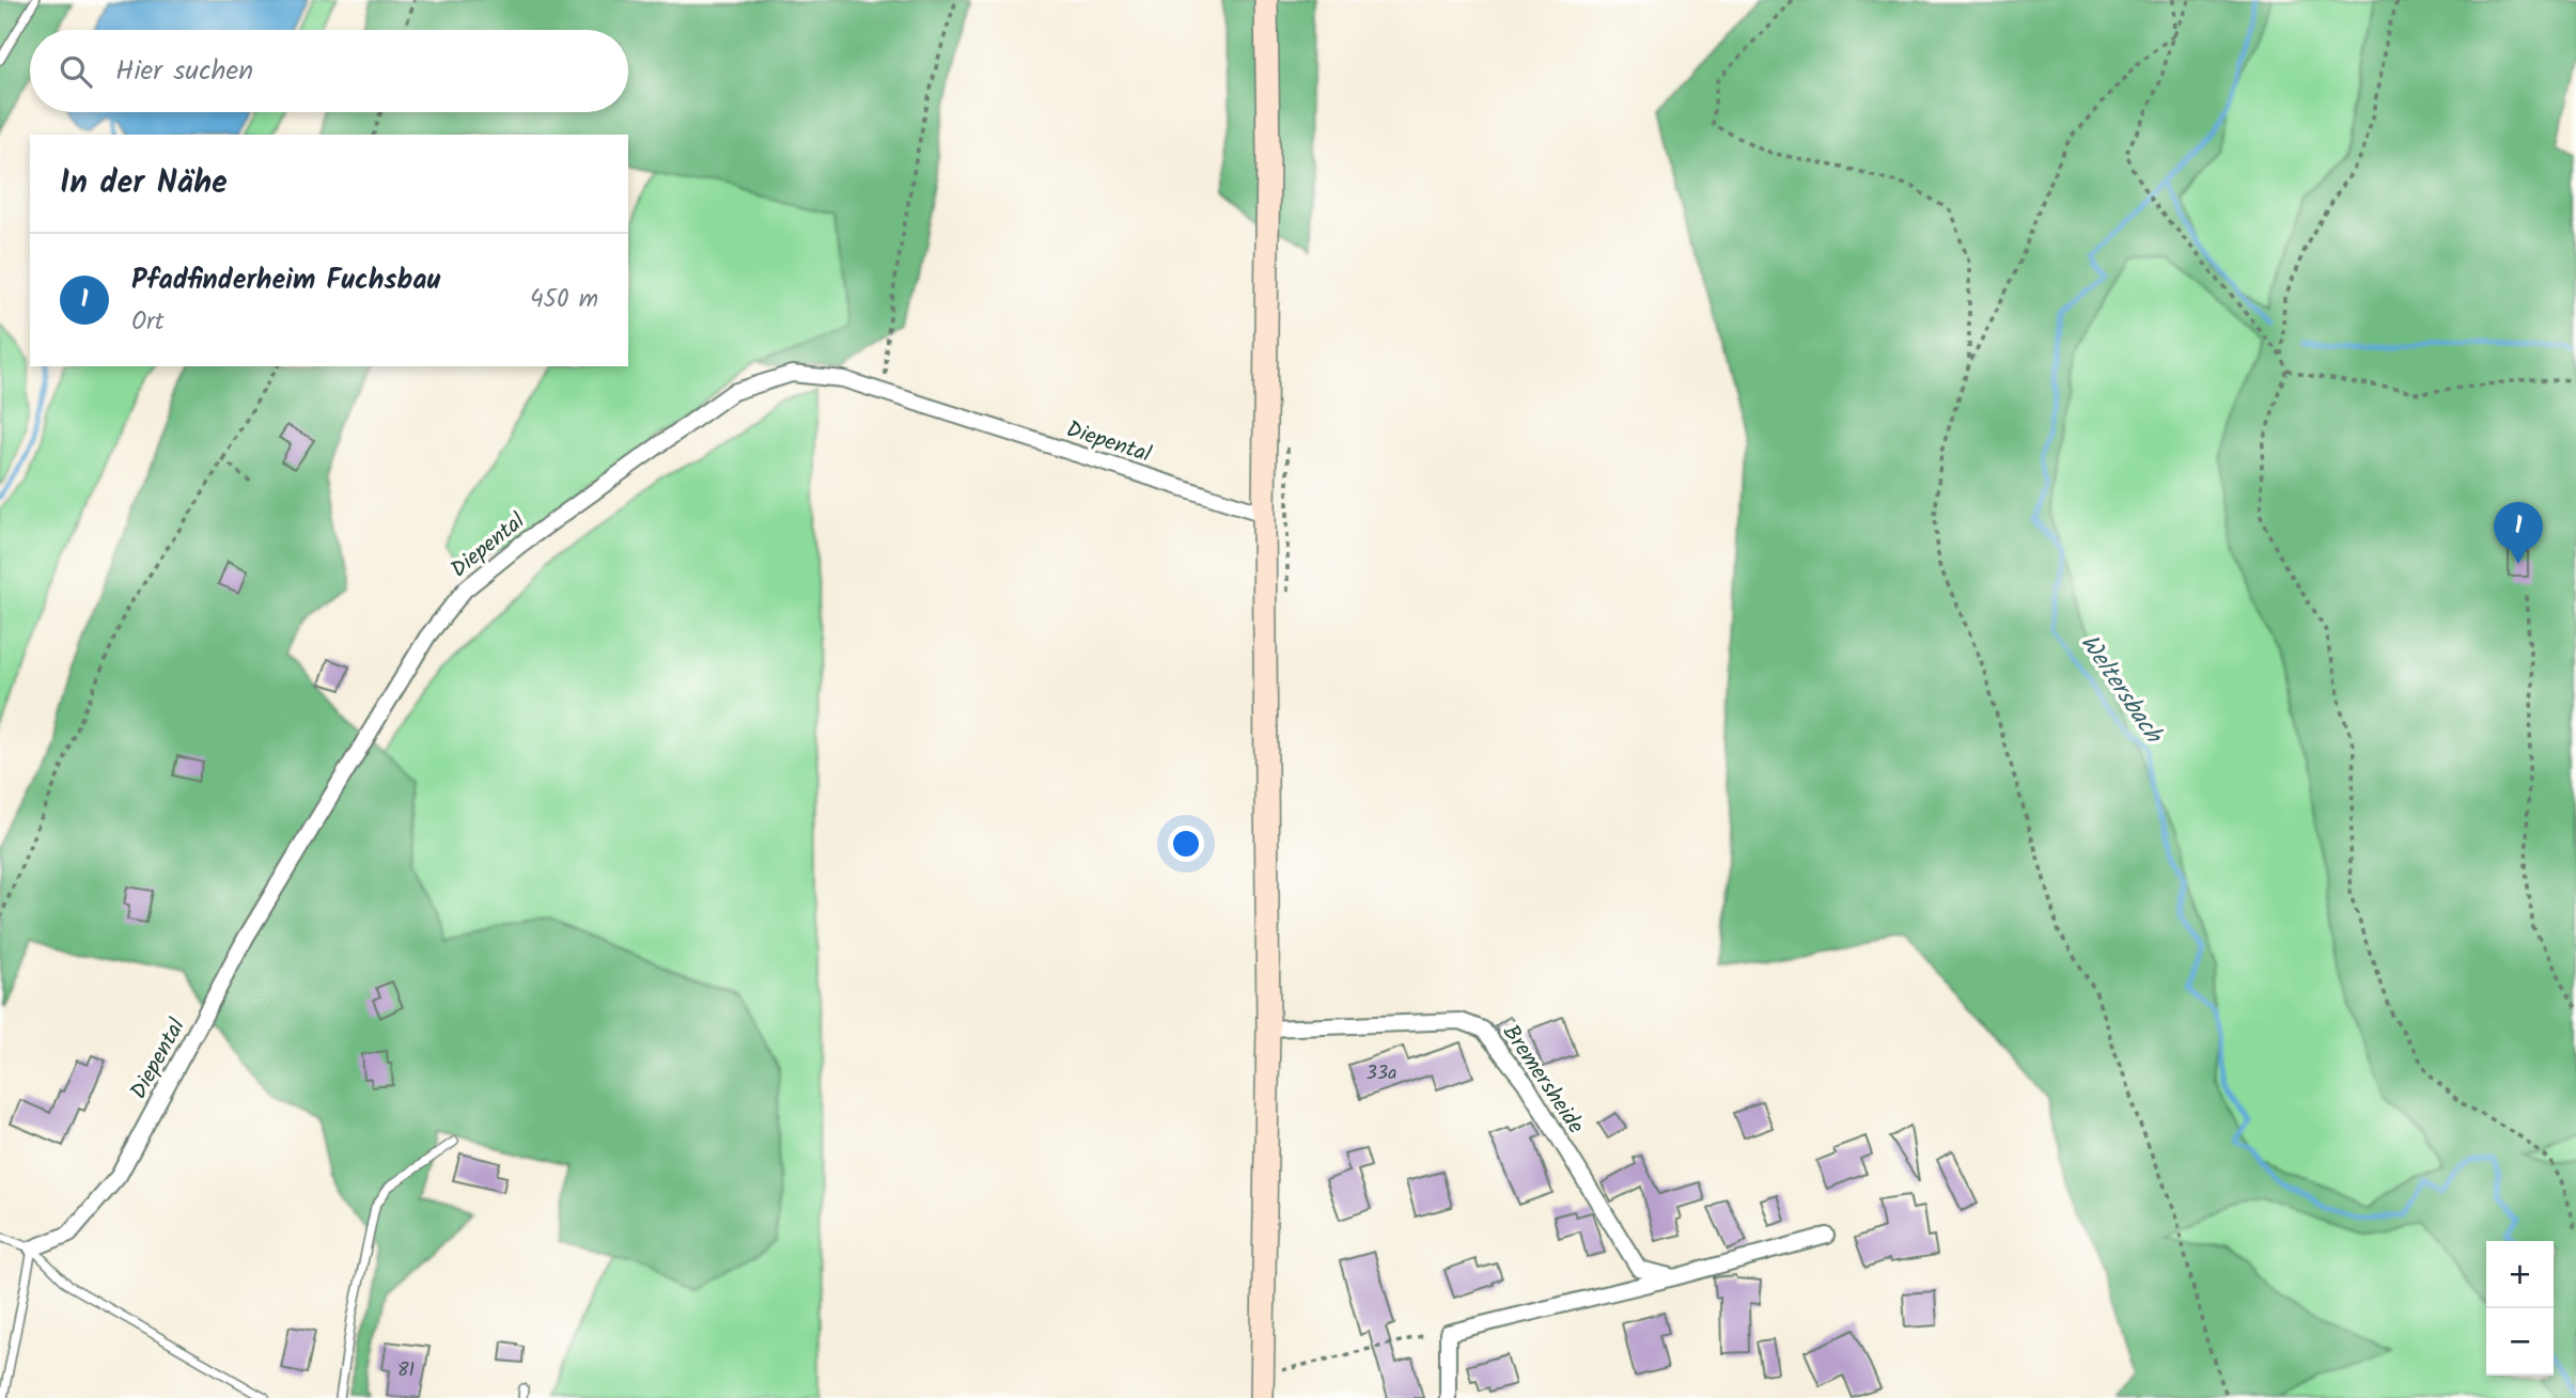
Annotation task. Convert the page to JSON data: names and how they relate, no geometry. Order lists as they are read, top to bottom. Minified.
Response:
{"streets":{"street":["Diepental","Bremersheide"]},"water":["Weltersbach"],"house_numbers":["33a","81"],"page":{"search":"Hier suchen","heading":"In der Nähe","list":[{"mark":"1","name":"Pfadfinderheim Fuchsbau","note":"Ort","value":"450 m"}],"pins":"1","map_buttons":["+","−"]}}
